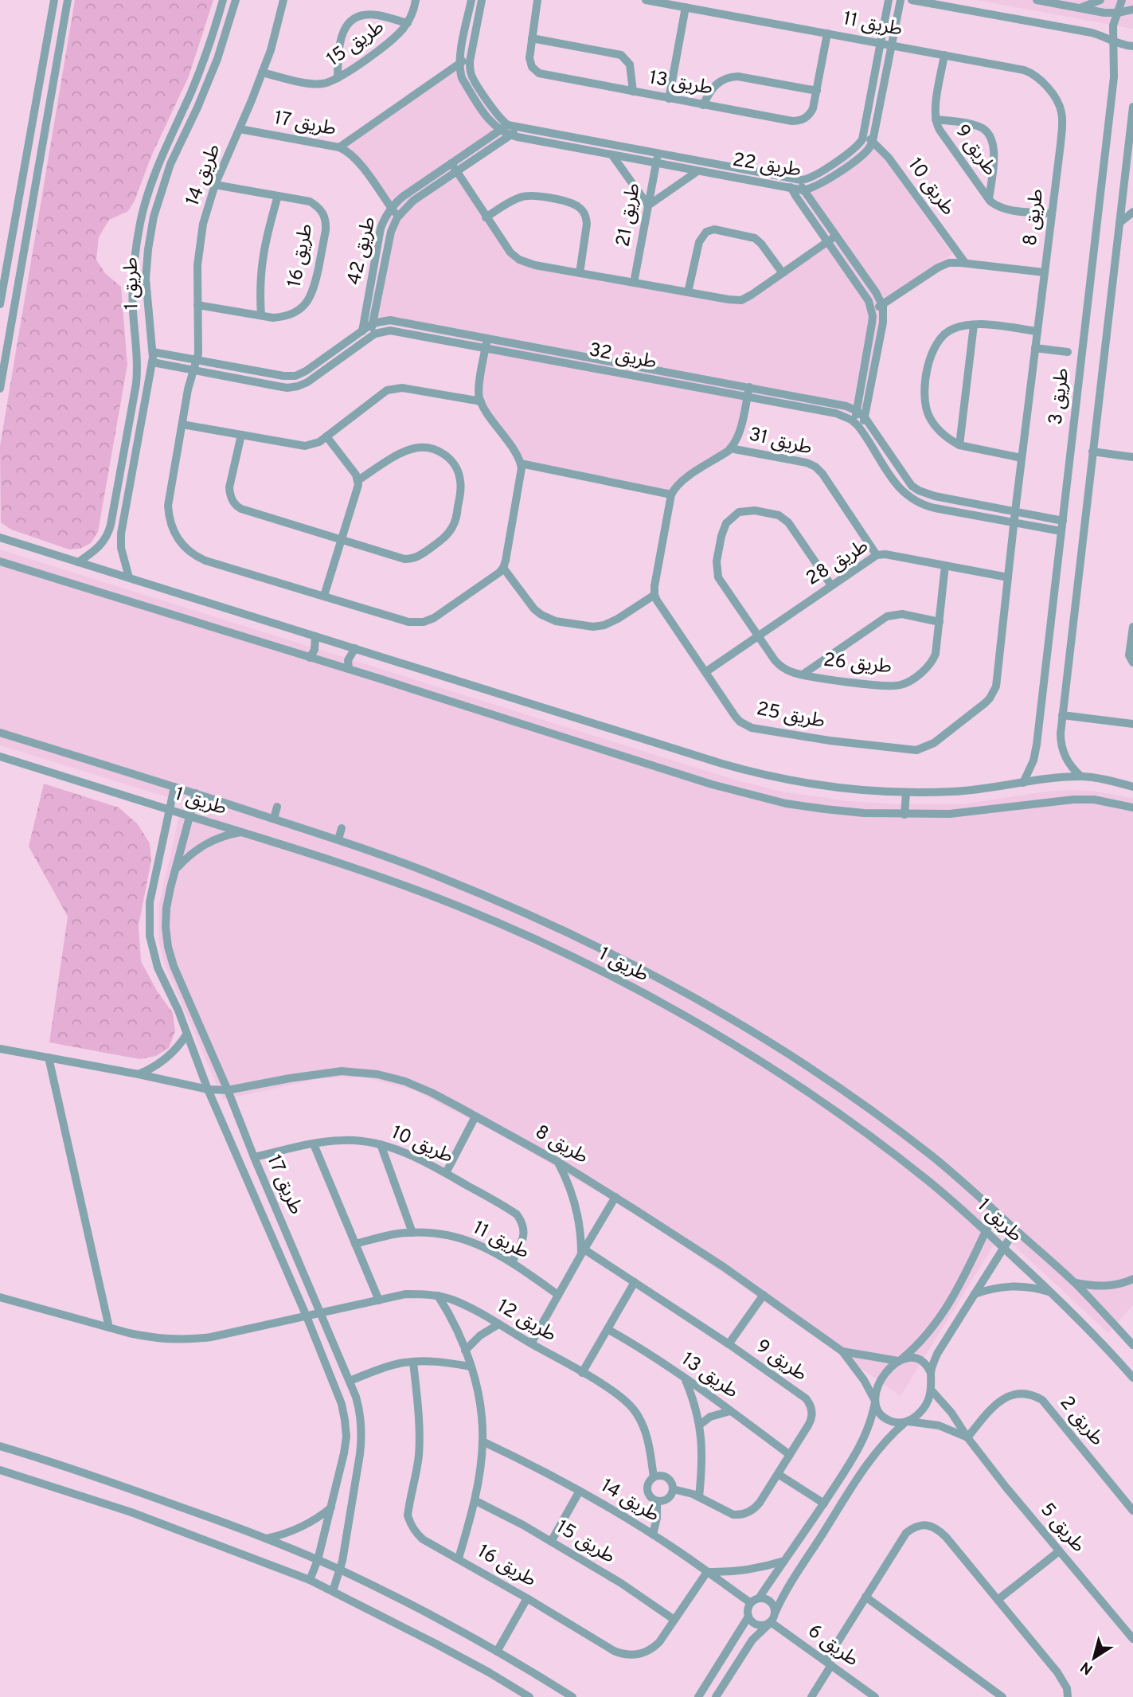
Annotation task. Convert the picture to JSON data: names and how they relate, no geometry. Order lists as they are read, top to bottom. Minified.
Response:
{"streets":{"street":["طريق 11","طريق 15","طريق 13","طريق 17","طريق 9","طريق 22","طريق 14","طريق 10","طريق 21","طريق 8","طريق 42","طريق 16","طريق 1","طريق 32","طريق 3","طريق 31","طريق 28","طريق 26","طريق 25","طريق 12","طريق 2","طريق 5","طريق 6"]},"crossings":[["طريق 11","طريق 13"],["طريق 11","طريق 9"],["طريق 11","طريق 10"],["طريق 11","طريق 8"],["طريق 15","طريق 14"],["طريق 15","طريق 16"],["طريق 13","طريق 9"],["طريق 17","طريق 14"],["طريق 17","طريق 10"],["طريق 17","طريق 8"],["طريق 17","طريق 42"],["طريق 17","طريق 1"],["طريق 17","طريق 12"],["طريق 9","طريق 8"],["طريق 9","طريق 12"],["طريق 22","طريق 10"],["طريق 22","طريق 21"],["طريق 22","طريق 42"],["طريق 14","طريق 16"],["طريق 14","طريق 32"],["طريق 14","طريق 6"],["طريق 8","طريق 32"],["طريق 8","طريق 25"],["طريق 8","طريق 5"],["طريق 42","طريق 32"],["طريق 1","طريق 32"],["طريق 32","طريق 3"],["طريق 32","طريق 25"],["طريق 31","طريق 28"],["طريق 28","طريق 26"],["طريق 28","طريق 25"],["طريق 2","طريق 5"]],"north":"bottom left"}
